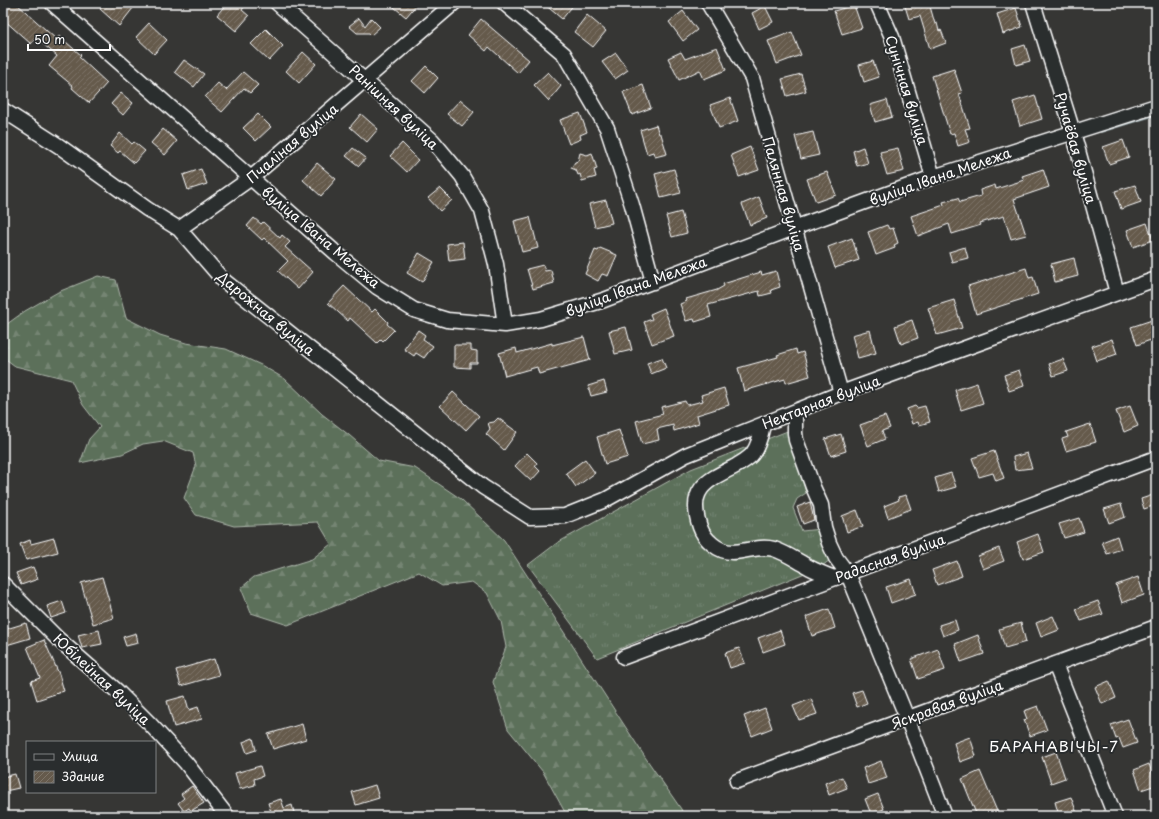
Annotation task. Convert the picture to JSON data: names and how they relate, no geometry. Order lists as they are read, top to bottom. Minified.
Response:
{"streets":{"street":["Сунічная вуліца","Ранішняя вуліца","Пчаліная вуліца","Ручаёвая вуліца","вуліца Івана Мележа","Палянная вуліца","Дарожная вуліца","Нектарная вуліца","Радасная вуліца","Юбілейная вуліца","Яскравая вуліца"]},"crossings":[["Сунічная вуліца","вуліца Івана Мележа"],["Ранішняя вуліца","Пчаліная вуліца"],["Ранішняя вуліца","вуліца Івана Мележа"],["Пчаліная вуліца","вуліца Івана Мележа"],["Пчаліная вуліца","Дарожная вуліца"],["Ручаёвая вуліца","вуліца Івана Мележа"],["Ручаёвая вуліца","Нектарная вуліца"],["вуліца Івана Мележа","Палянная вуліца"],["Палянная вуліца","Нектарная вуліца"],["Дарожная вуліца","Нектарная вуліца"]],"districts":["БАРАНАВІЧЫ-7"],"legend":["Улица","Здание"],"scale_bar":"50 m"}
